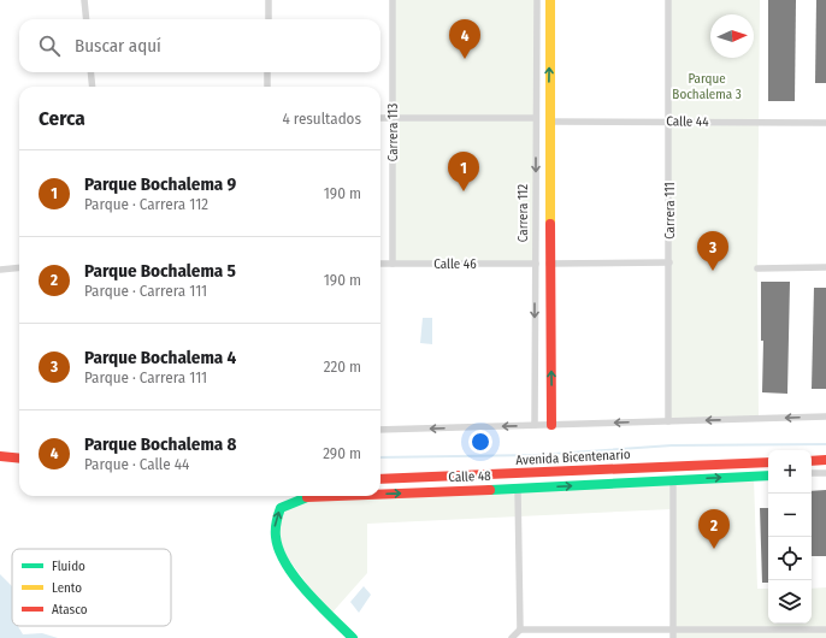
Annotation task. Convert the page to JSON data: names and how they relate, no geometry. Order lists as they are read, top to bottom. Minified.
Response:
{"streets":{"street":["Calle 44","Carrera 113","Carrera 111","Carrera 112","Calle 46","Avenida Bicentenario","Calle 48"]},"crossings":[["Calle 44","Carrera 111"],["Calle 44","Carrera 112"],["Carrera 113","Calle 46"],["Carrera 112","Calle 46"]],"parks":["Parque Bochalema 3"],"legend":["Fluido","Lento","Atasco"],"north":"right","page":{"pins":["4","1","3","2"],"search":"Buscar aquí","heading":["Cerca","4 resultados"],"list":[{"mark":"1","name":"Parque Bochalema 9","note":"Parque · Carrera 112","value":"190 m"},{"mark":"2","name":"Parque Bochalema 5","note":"Parque · Carrera 111","value":"190 m"},{"mark":"3","name":"Parque Bochalema 4","note":"Parque · Carrera 111","value":"220 m"},{"mark":"4","name":"Parque Bochalema 8","note":"Parque · Calle 44","value":"290 m"}],"map_buttons":["+","−"]}}
